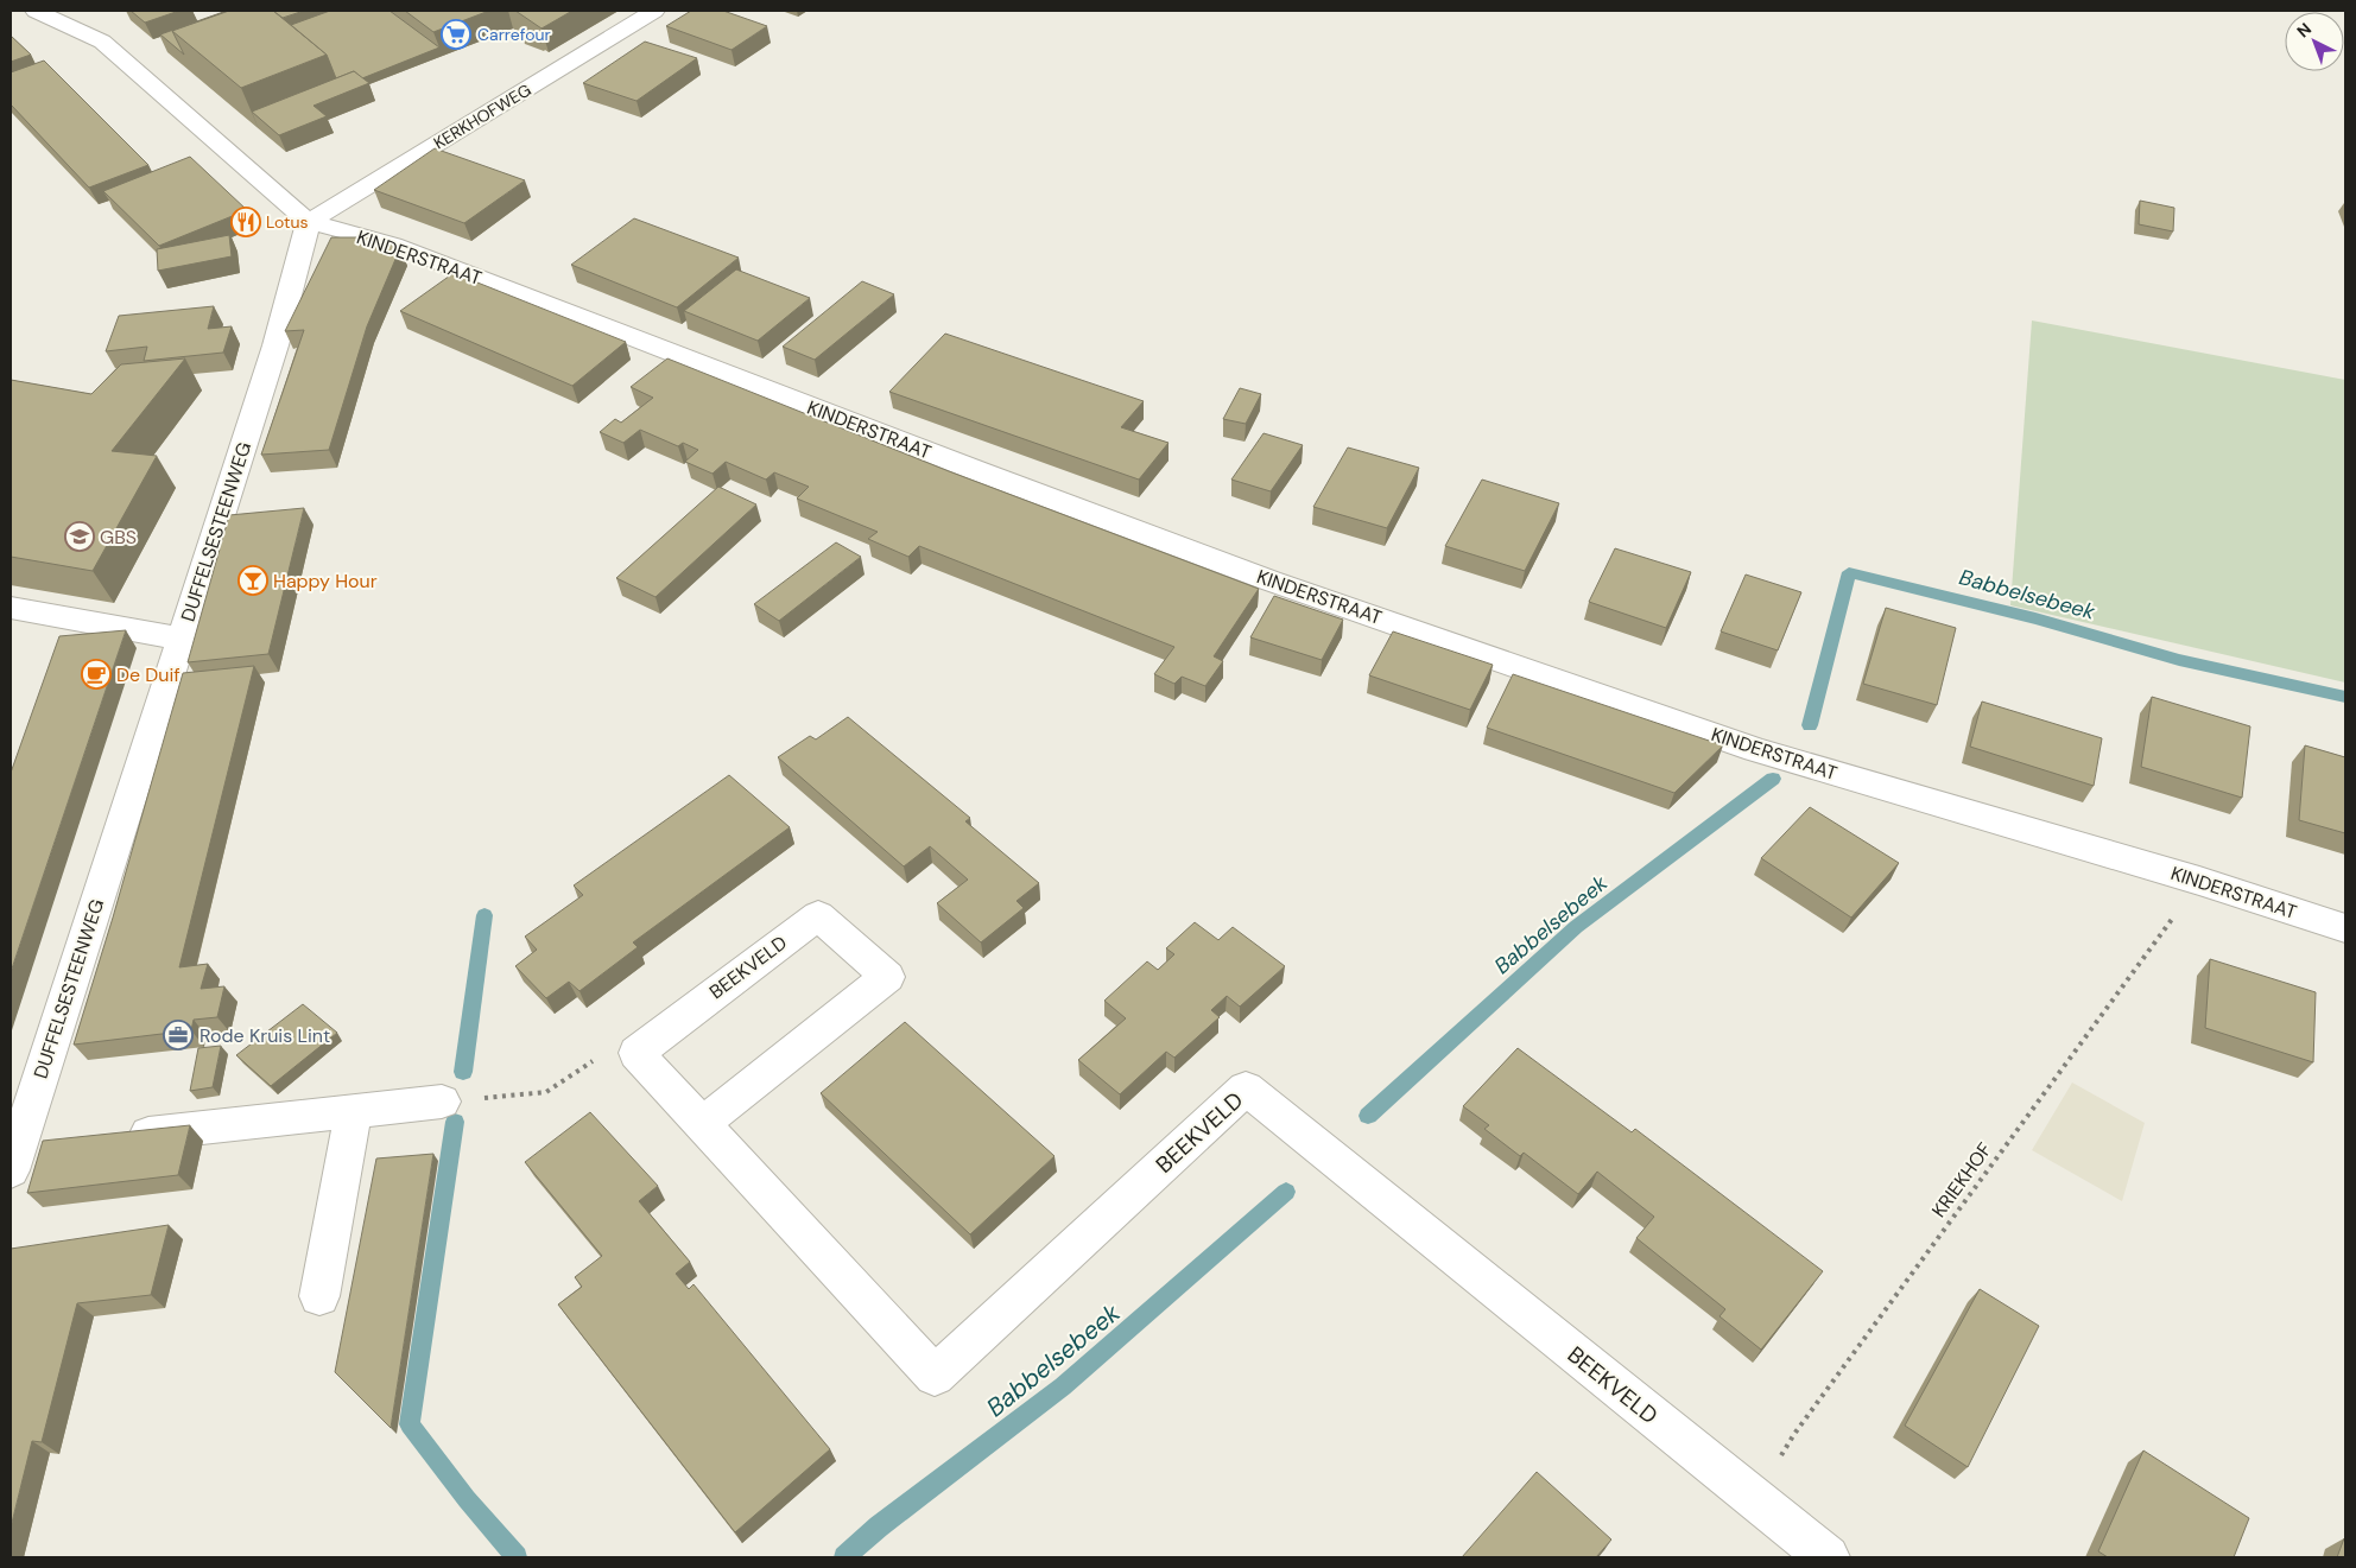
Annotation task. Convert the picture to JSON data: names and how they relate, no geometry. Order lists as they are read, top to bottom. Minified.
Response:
{"streets":{"street":["KERKHOFWEG","KINDERSTRAAT","DUFFELSESTEENWEG","BEEKVELD"],"path":["KRIEKHOF"]},"crossings":[["KERKHOFWEG","KINDERSTRAAT"],["KERKHOFWEG","DUFFELSESTEENWEG"],["KINDERSTRAAT","DUFFELSESTEENWEG"],["KINDERSTRAAT","KRIEKHOF"],["BEEKVELD","KRIEKHOF"]],"water":["Babbelsebeek"],"places":{"supermarket":["Carrefour"],"restaurant":["Lotus"],"school or university":["GBS"],"bar":["Happy Hour"],"cafe":["De Duif"],"office":["Rode Kruis Lint"]},"north":"top left"}
